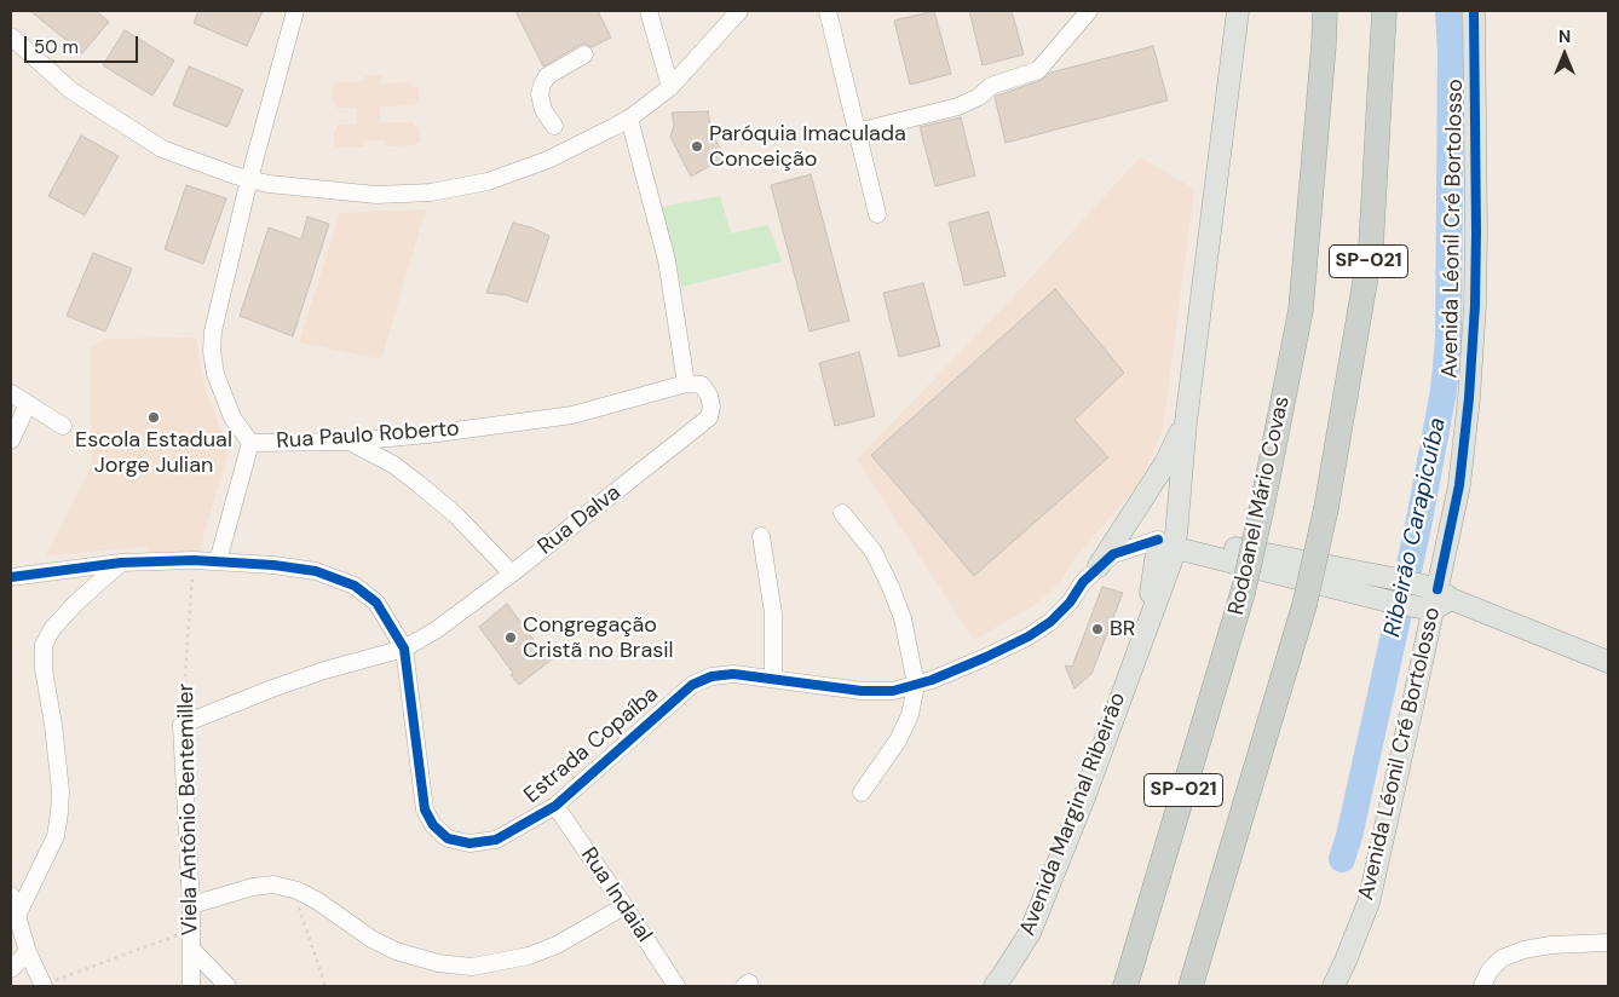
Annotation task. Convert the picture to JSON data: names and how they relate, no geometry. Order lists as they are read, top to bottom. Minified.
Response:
{"streets":{"highway":["SP-021","Rodoanel Mário Covas"],"main road":["Avenida Léonil Cré Bortolosso","Avenida Marginal Ribeirão"],"street":["Rua Paulo Roberto","Rua Dalva","Estrada Copaíba","Viela Antônio Bentemiller","Rua Indaial"]},"crossings":[["Rua Paulo Roberto","Rua Dalva"],["Rua Dalva","Estrada Copaíba"],["Rua Dalva","Viela Antônio Bentemiller"],["Estrada Copaíba","Viela Antônio Bentemiller"],["Estrada Copaíba","Avenida Marginal Ribeirão"],["Estrada Copaíba","Rua Indaial"]],"water":["Ribeirão Carapicuíba"],"places":["Paróquia Imaculada Conceição","Escola Estadual Jorge Julian","BR","Congregação Cristã no Brasil"],"scale_bar":"50 m","north":"top"}
